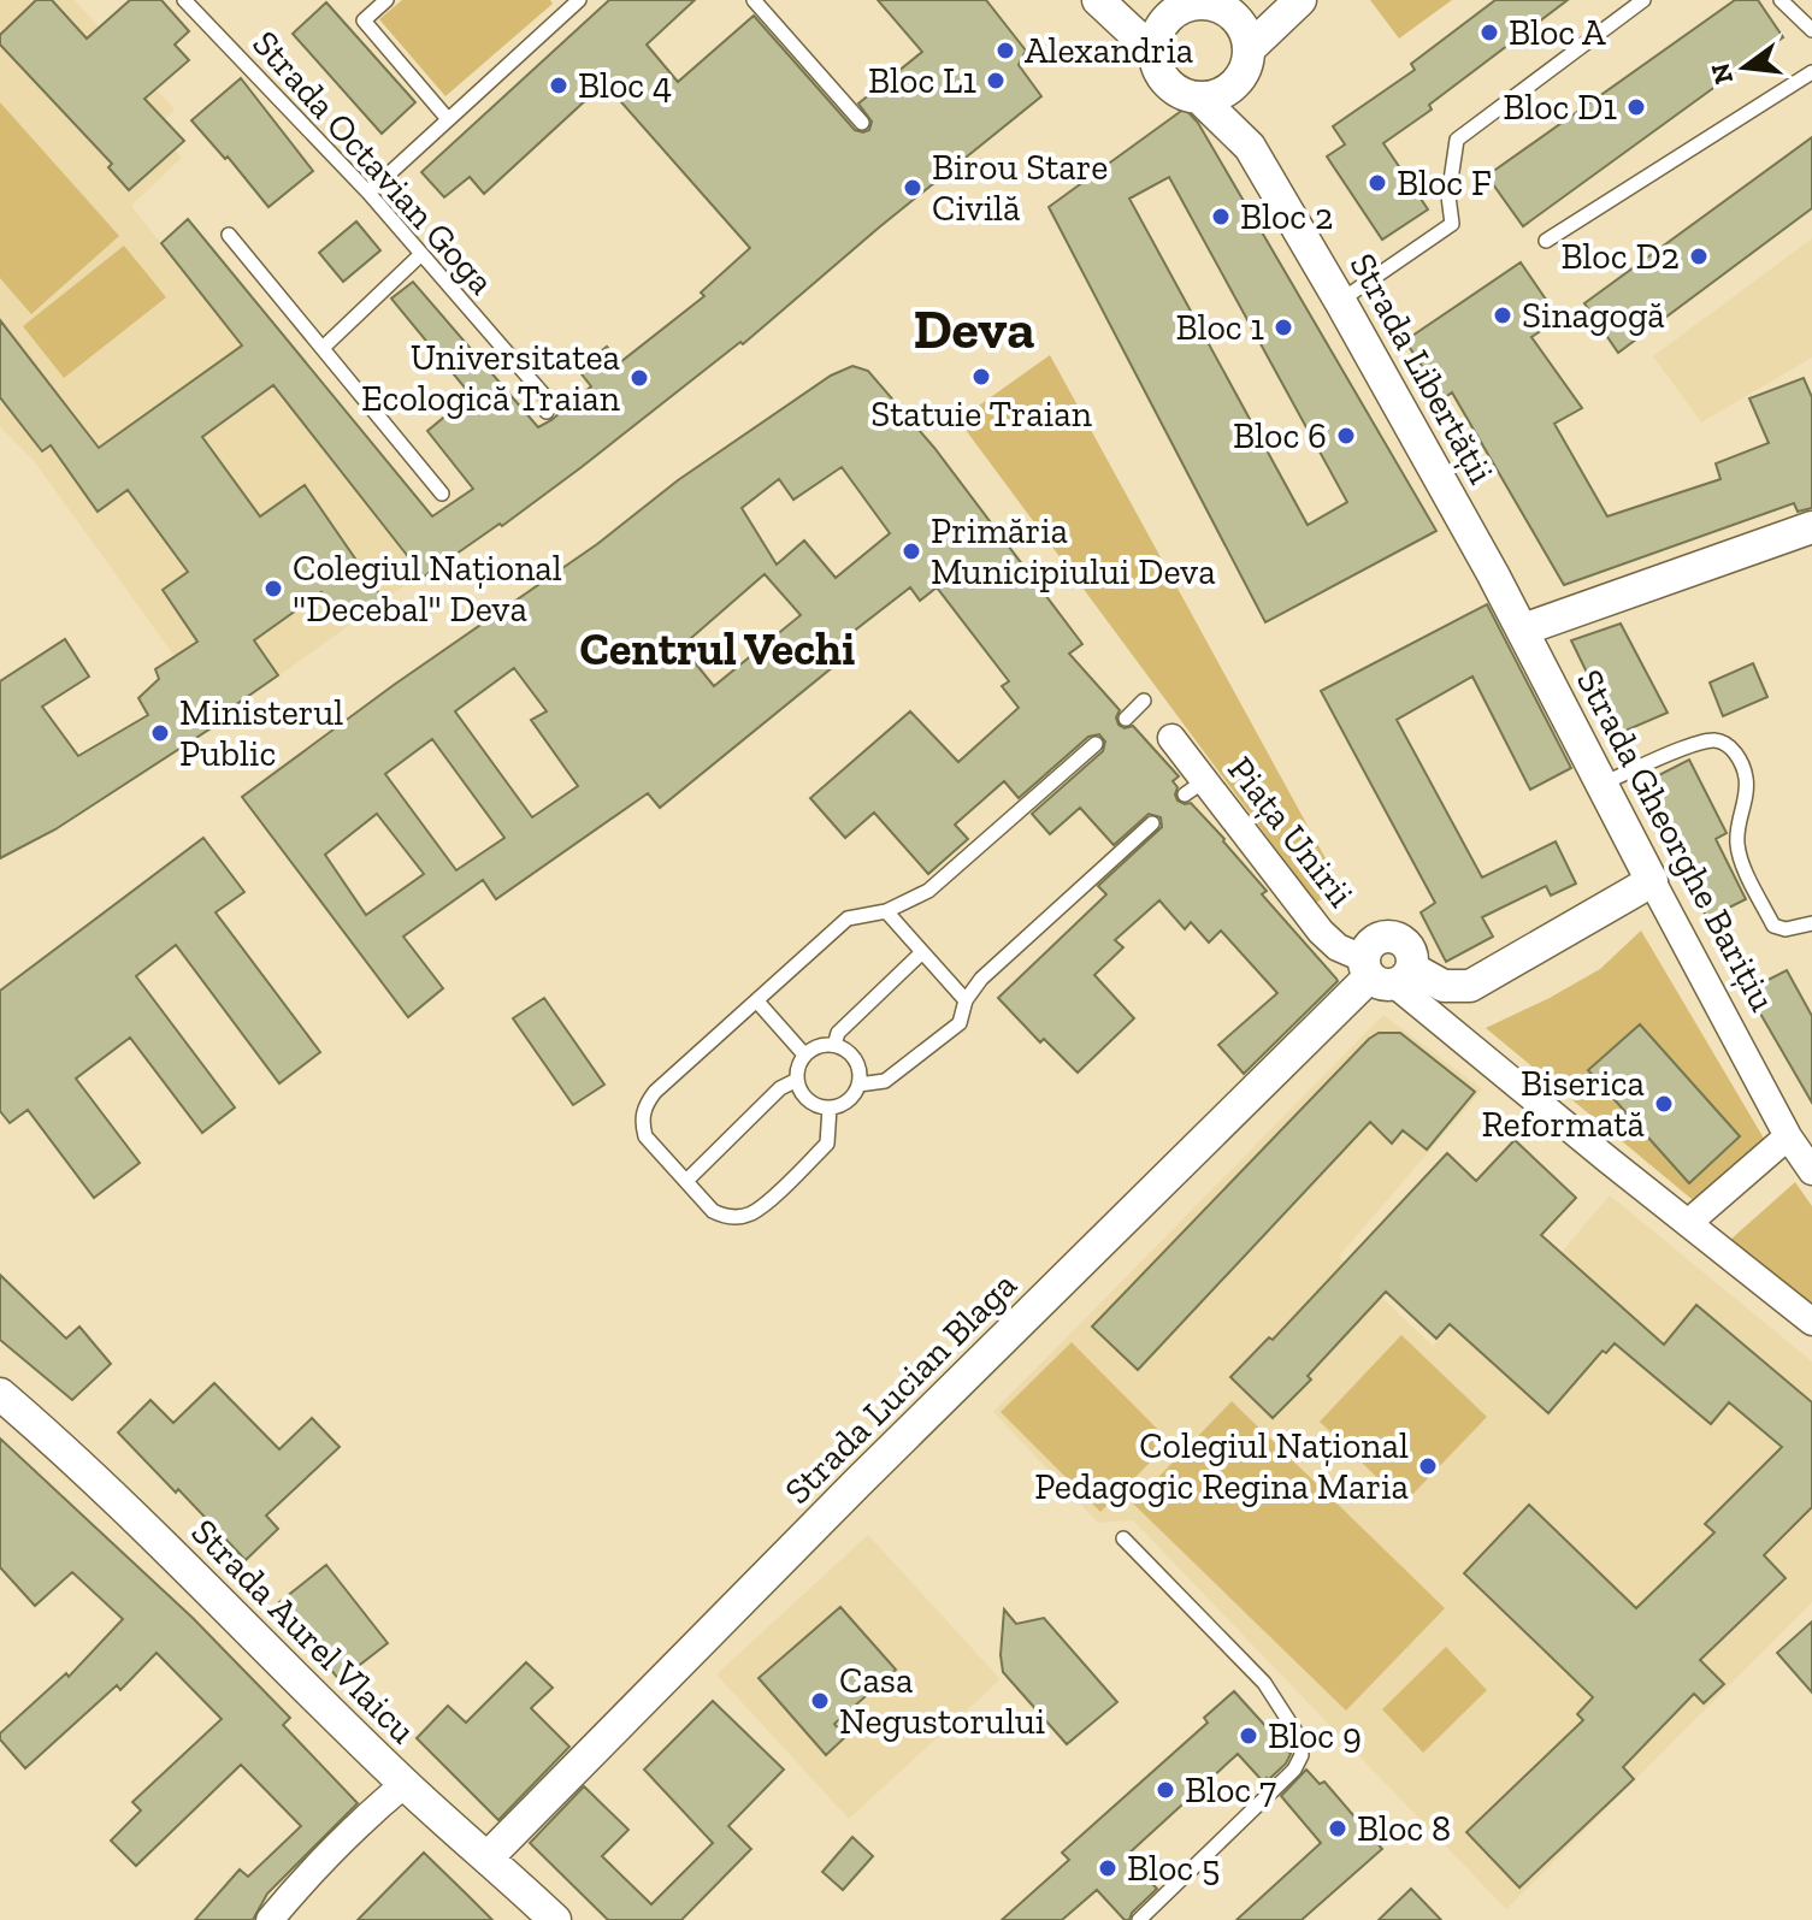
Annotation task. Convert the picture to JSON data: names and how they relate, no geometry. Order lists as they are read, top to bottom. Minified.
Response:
{"streets":{"street":["Strada Libertății","Piața Unirii","Strada Gheorghe Barițiu","Strada Lucian Blaga","Strada Aurel Vlaicu"],"lane":["Strada Octavian Goga"]},"crossings":[["Strada Libertății","Strada Gheorghe Barițiu"],["Piața Unirii","Strada Lucian Blaga"],["Strada Lucian Blaga","Strada Aurel Vlaicu"]],"districts":["Deva","Centrul Vechi"],"places":["Bloc A","Alexandria","Bloc L1","Bloc 4","Bloc D1","Bloc F","Birou Stare Civilă","Bloc 2","Bloc D2","Sinagogă","Bloc 1","Statuie Traian","Universitatea Ecologică Traian","Bloc 6","Primăria Municipiului Deva","Colegiul Național \"Decebal\" Deva","Ministerul Public","Biserica Reformată","Colegiul Național Pedagogic Regina Maria","Casa Negustorului","Bloc 9","Bloc 7","Bloc 8","Bloc 5"],"north":"left"}
